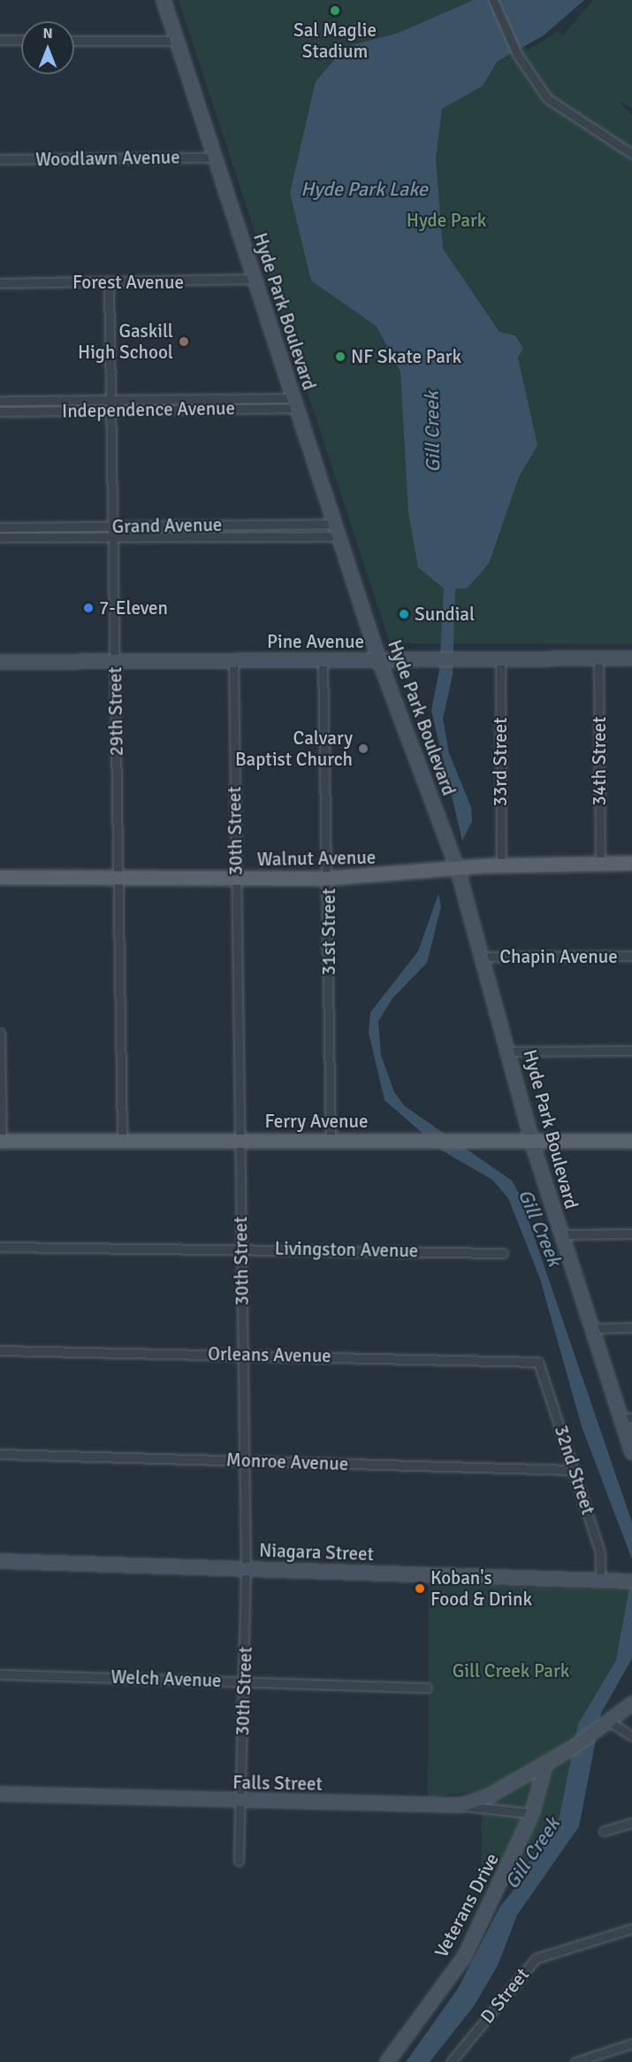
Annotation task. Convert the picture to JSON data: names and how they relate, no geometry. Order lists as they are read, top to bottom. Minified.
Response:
{"streets":{"main road":["Hyde Park Boulevard","Pine Avenue","Walnut Avenue","Ferry Avenue","Niagara Street","Falls Street","Veterans Drive"],"street":["Woodlawn Avenue","Forest Avenue","Independence Avenue","Grand Avenue","29th Street","34th Street","33rd Street","30th Street","31st Street","Chapin Avenue","Livingston Avenue","Orleans Avenue","Monroe Avenue","32nd Street","Welch Avenue","D Street"]},"crossings":[["Woodlawn Avenue","Hyde Park Boulevard"],["Forest Avenue","Hyde Park Boulevard"],["Forest Avenue","29th Street"],["Hyde Park Boulevard","Independence Avenue"],["Hyde Park Boulevard","Grand Avenue"],["Hyde Park Boulevard","Pine Avenue"],["Hyde Park Boulevard","Walnut Avenue"],["Hyde Park Boulevard","Chapin Avenue"],["Hyde Park Boulevard","Ferry Avenue"],["Independence Avenue","29th Street"],["Grand Avenue","29th Street"],["Pine Avenue","29th Street"],["Pine Avenue","34th Street"],["Pine Avenue","33rd Street"],["Pine Avenue","30th Street"],["Pine Avenue","31st Street"],["29th Street","Walnut Avenue"],["29th Street","Ferry Avenue"],["34th Street","Walnut Avenue"],["33rd Street","Walnut Avenue"],["30th Street","Walnut Avenue"],["30th Street","Ferry Avenue"],["30th Street","Livingston Avenue"],["30th Street","Orleans Avenue"],["30th Street","Monroe Avenue"],["30th Street","Niagara Street"],["30th Street","Welch Avenue"],["30th Street","Falls Street"],["Walnut Avenue","31st Street"],["31st Street","Ferry Avenue"],["Orleans Avenue","32nd Street"],["Monroe Avenue","32nd Street"],["32nd Street","Niagara Street"],["Falls Street","Veterans Drive"]],"water":["Hyde Park Lake","Gill Creek"],"parks":["Hyde Park","Gill Creek Park"],"places":["Sal Maglie Stadium","Gaskill High School","NF Skate Park","7-Eleven","Sundial","Calvary Baptist Church","Koban's Food & Drink"],"north":"top"}
